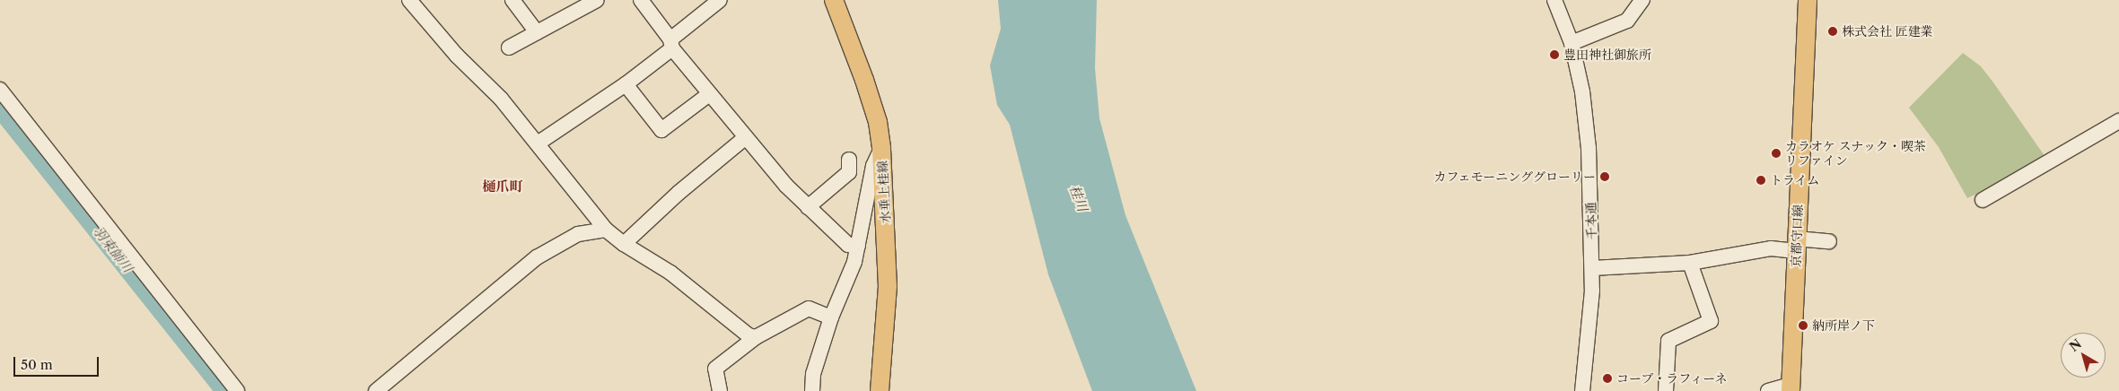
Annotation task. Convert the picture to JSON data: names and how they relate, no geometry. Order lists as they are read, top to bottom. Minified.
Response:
{"streets":{"main road":["水垂上桂線","京都守口線"],"street":["千本通"]},"districts":["樋爪町"],"water":["桂川","羽束師川"],"places":["株式会社 匠建業","豊田神社御旅所","カラオケ スナック・喫茶 リファイン","カフェモーニンググローリー","トライム","納所岸ノ下","コープ・ラフィーネ"],"scale_bar":"50 m","north":"top left"}
